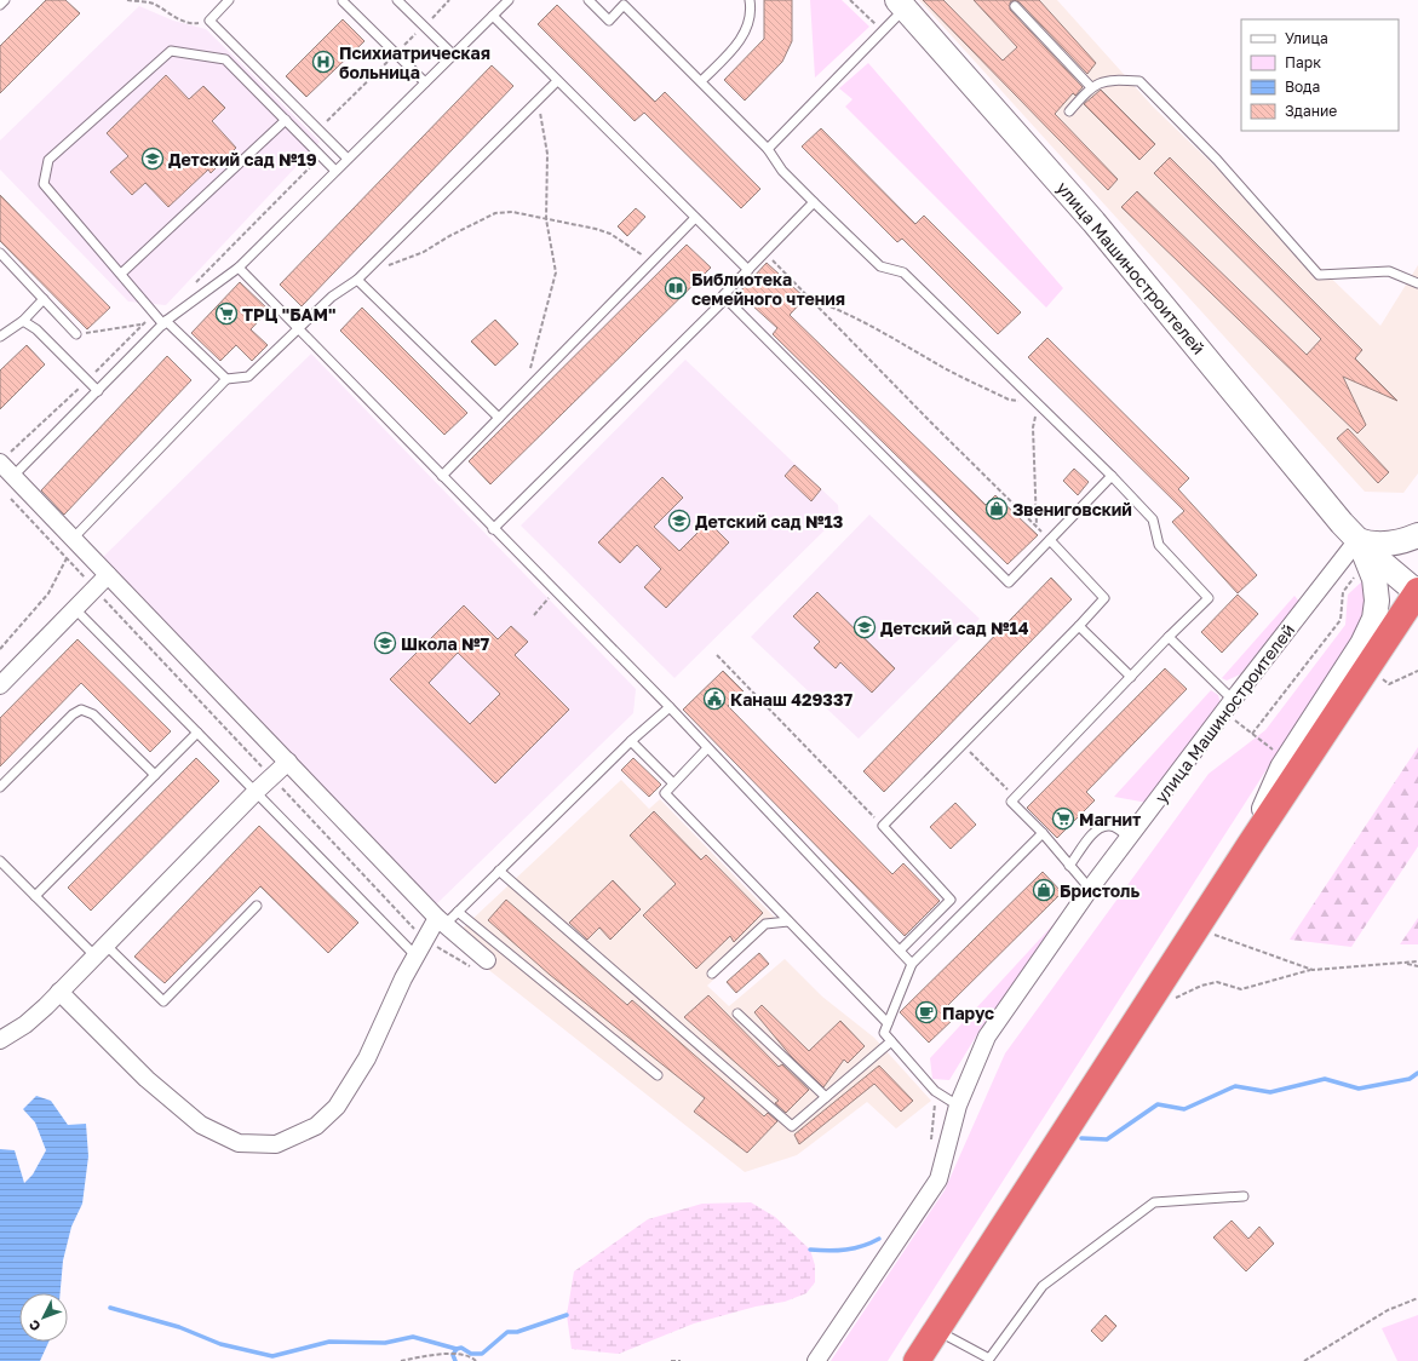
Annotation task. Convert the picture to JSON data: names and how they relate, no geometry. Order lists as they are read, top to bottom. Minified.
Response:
{"streets":{"main road":["улица Машиностроителей"]},"places":{"hospital":["Психиатрическая больница"],"school or university":["Детский сад №19","Детский сад №13","Детский сад №14","Школа №7"],"library":["Библиотека семейного чтения"],"supermarket":["ТРЦ \"БАМ\"","Магнит"],"shop":["Звениговский","Бристоль"],"public building":["Канаш 429337"],"cafe":["Парус"]},"legend":["Улица","Парк","Вода","Здание"],"north":"bottom left"}
